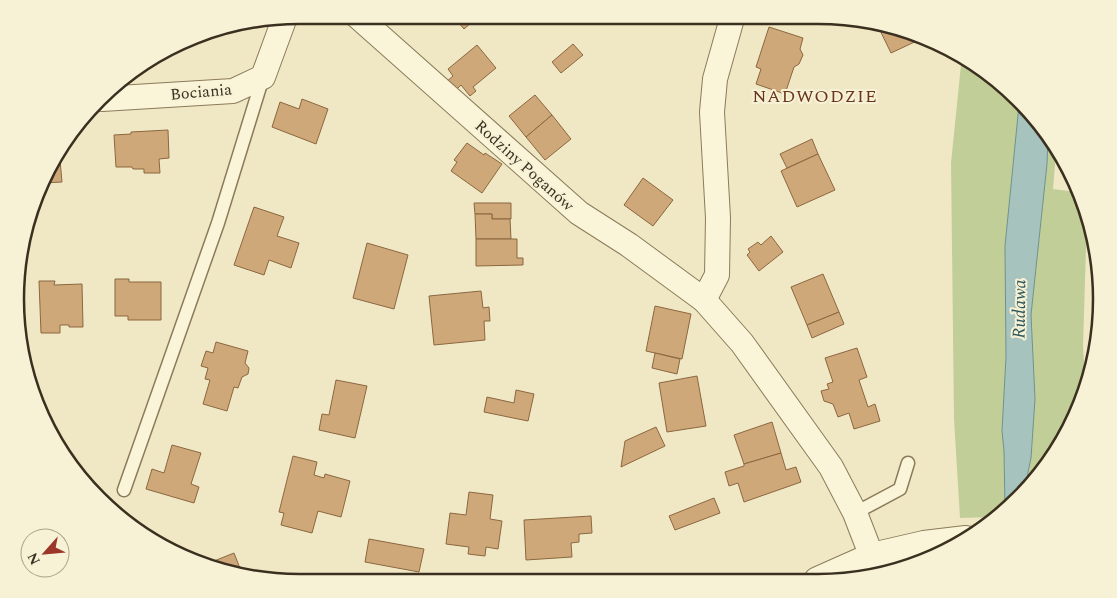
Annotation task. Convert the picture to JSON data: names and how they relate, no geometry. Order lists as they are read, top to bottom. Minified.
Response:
{"streets":{"street":["Bociania","Rodziny Poganów"]},"districts":["NADWODZIE"],"water":["Rudawa"],"north":"bottom left"}
